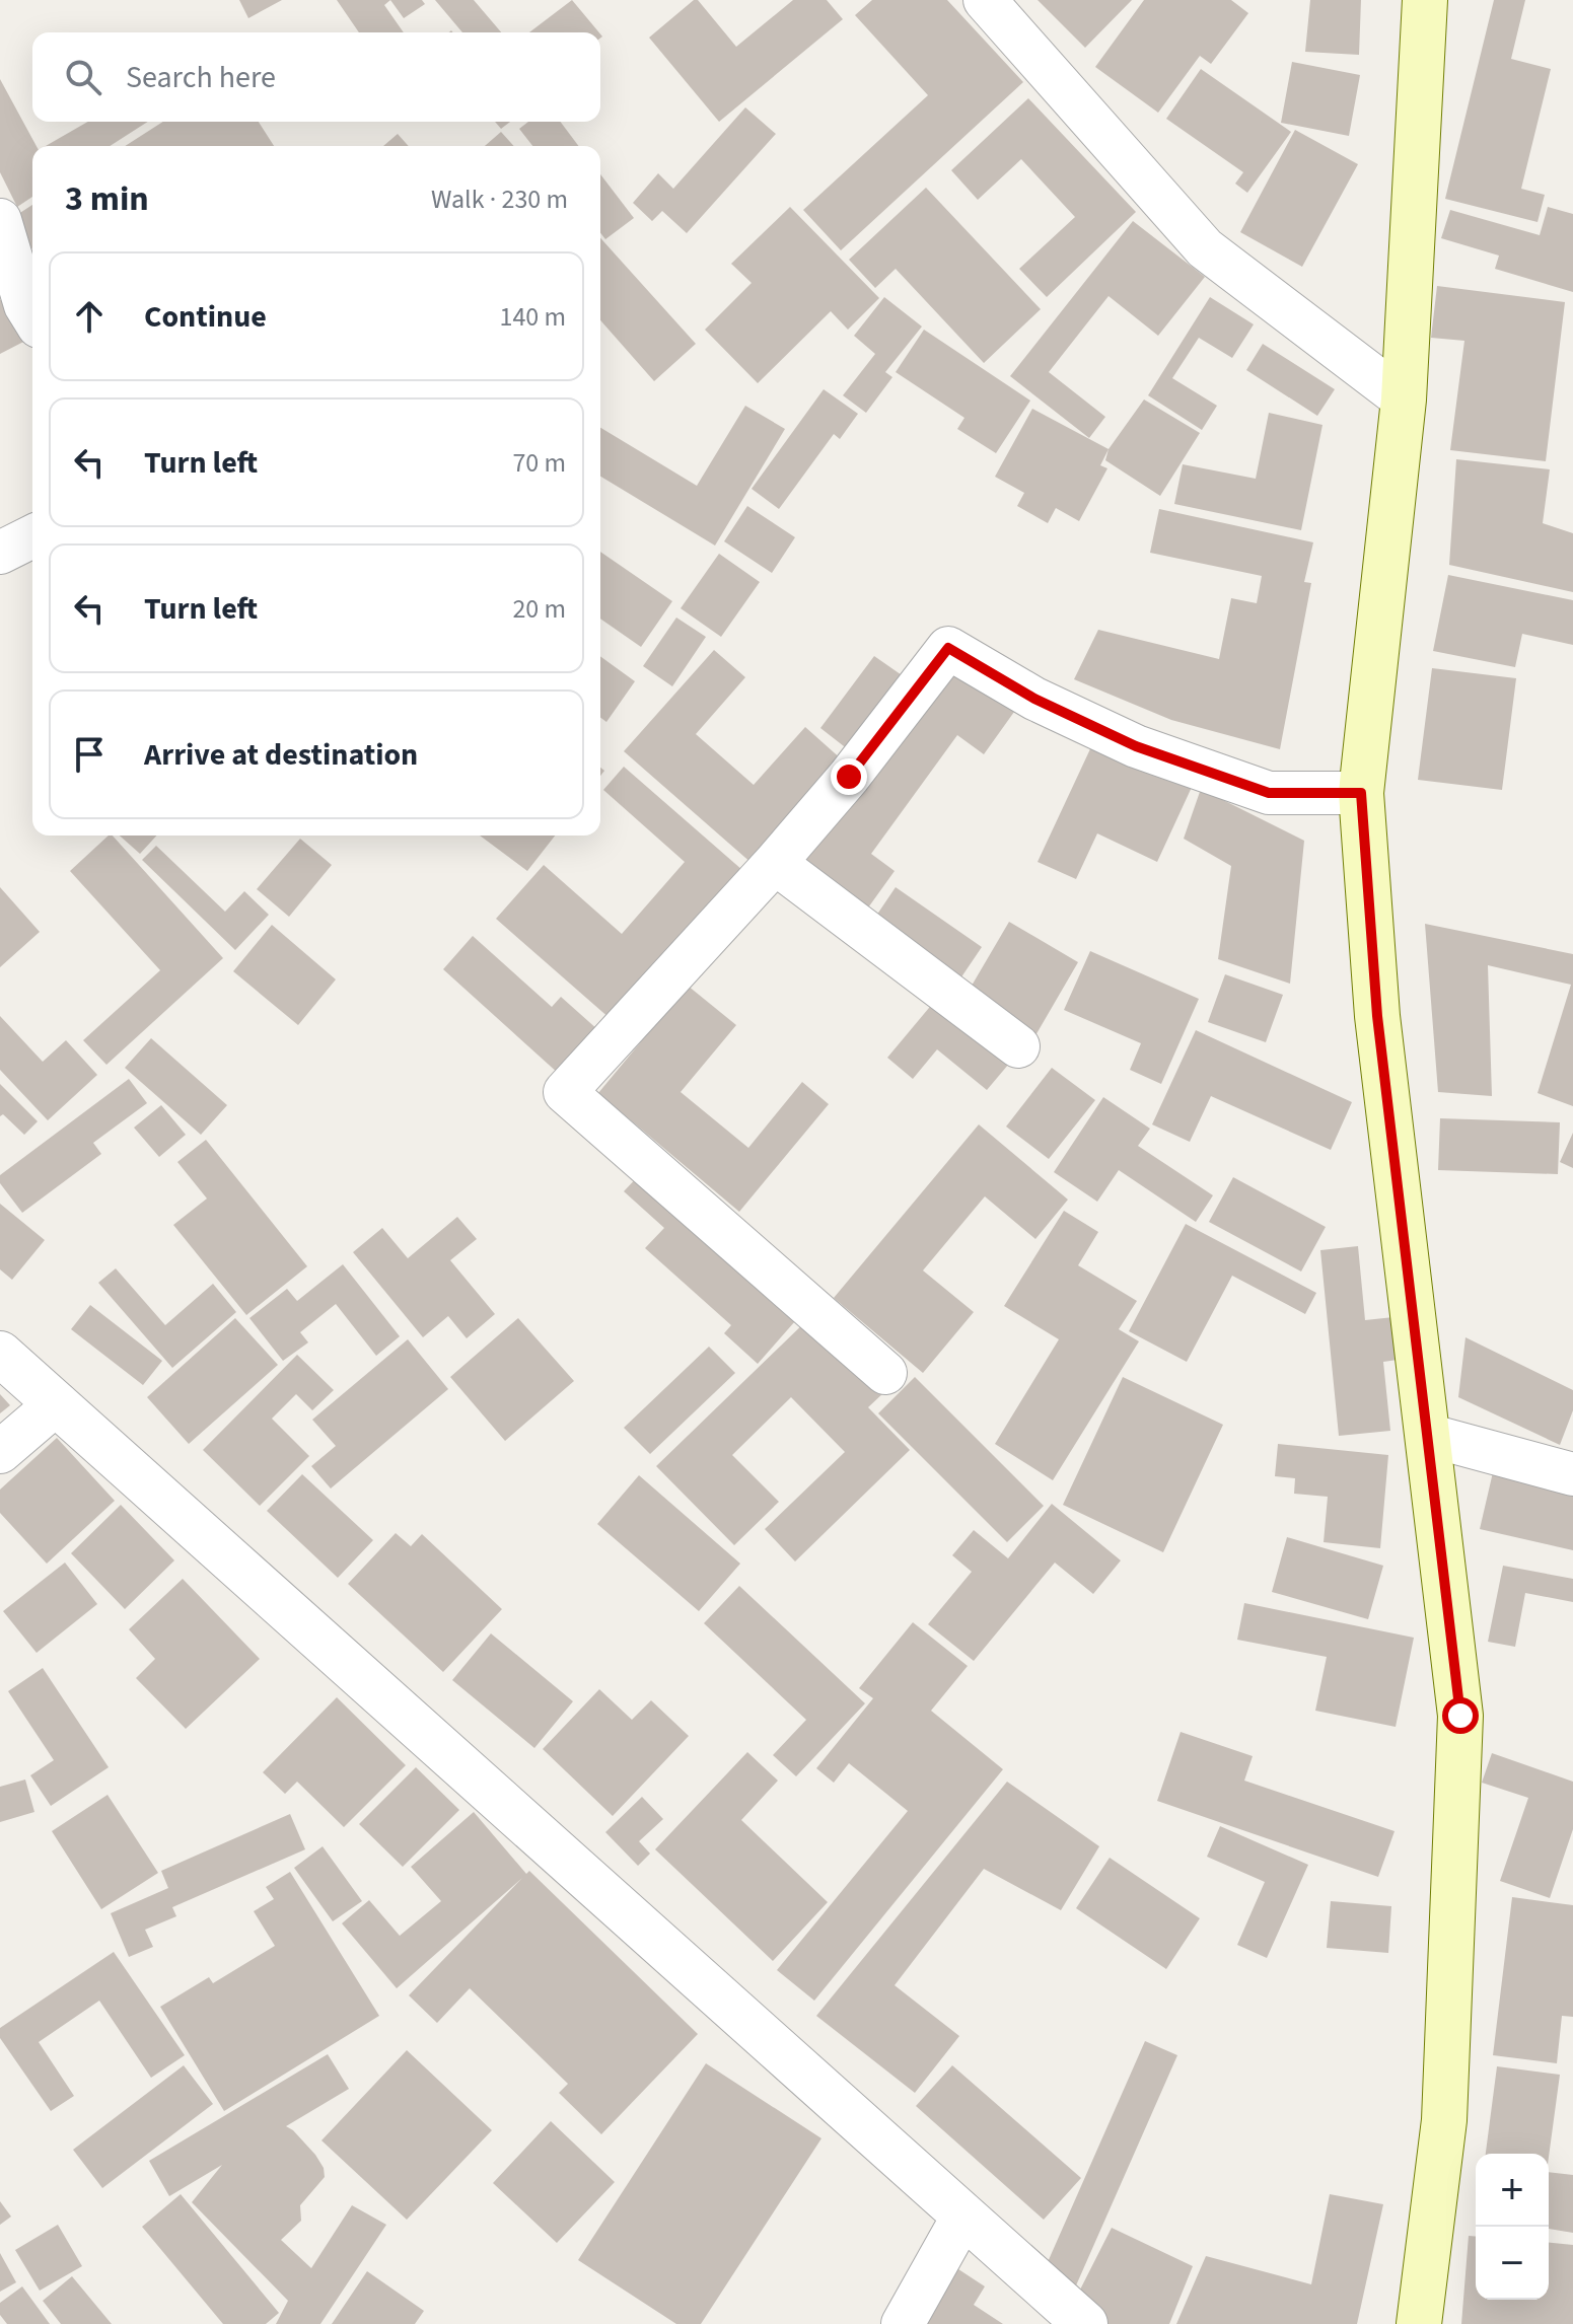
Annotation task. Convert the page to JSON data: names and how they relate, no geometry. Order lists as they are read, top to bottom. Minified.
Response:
{"page":{"search":"Search here","heading":["3 min","Walk · 230 m"],"list":[["Continue","140 m"],["Turn left","70 m"],["Turn left","20 m"],"Arrive at destination"],"map_buttons":["+","−"]}}
